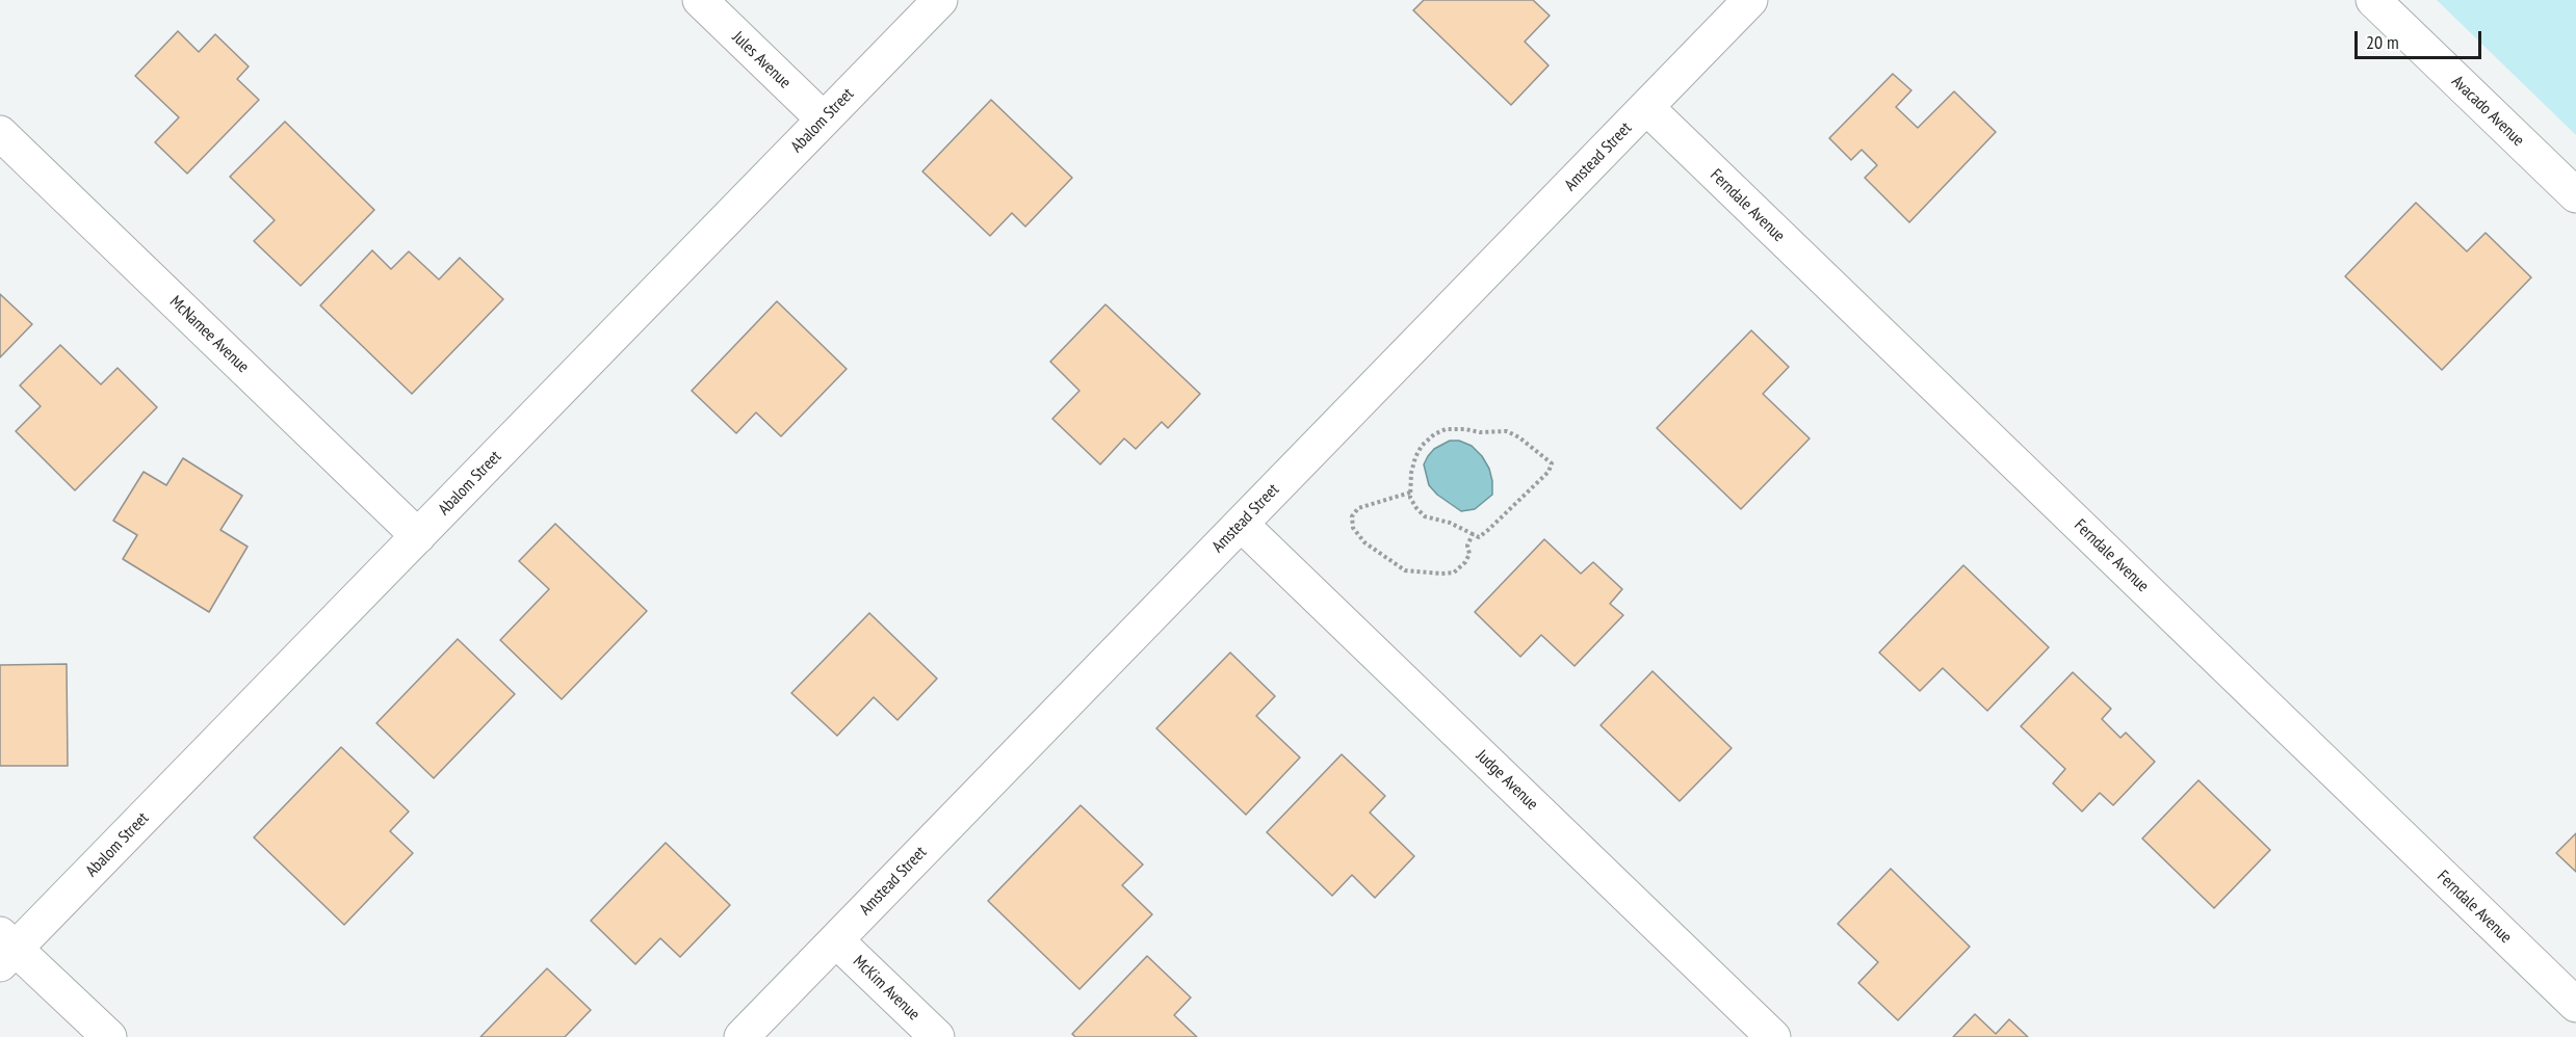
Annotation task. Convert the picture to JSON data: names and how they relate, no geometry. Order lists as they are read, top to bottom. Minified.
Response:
{"streets":{"street":["Jules Avenue","Avacado Avenue","Abalom Street","Amstead Street","Ferndale Avenue","McNamee Avenue","Judge Avenue","McKim Avenue"]},"crossings":[["Jules Avenue","Abalom Street"],["Abalom Street","McNamee Avenue"],["Amstead Street","Ferndale Avenue"],["Amstead Street","Judge Avenue"],["Amstead Street","McKim Avenue"]],"scale_bar":"20 m"}
